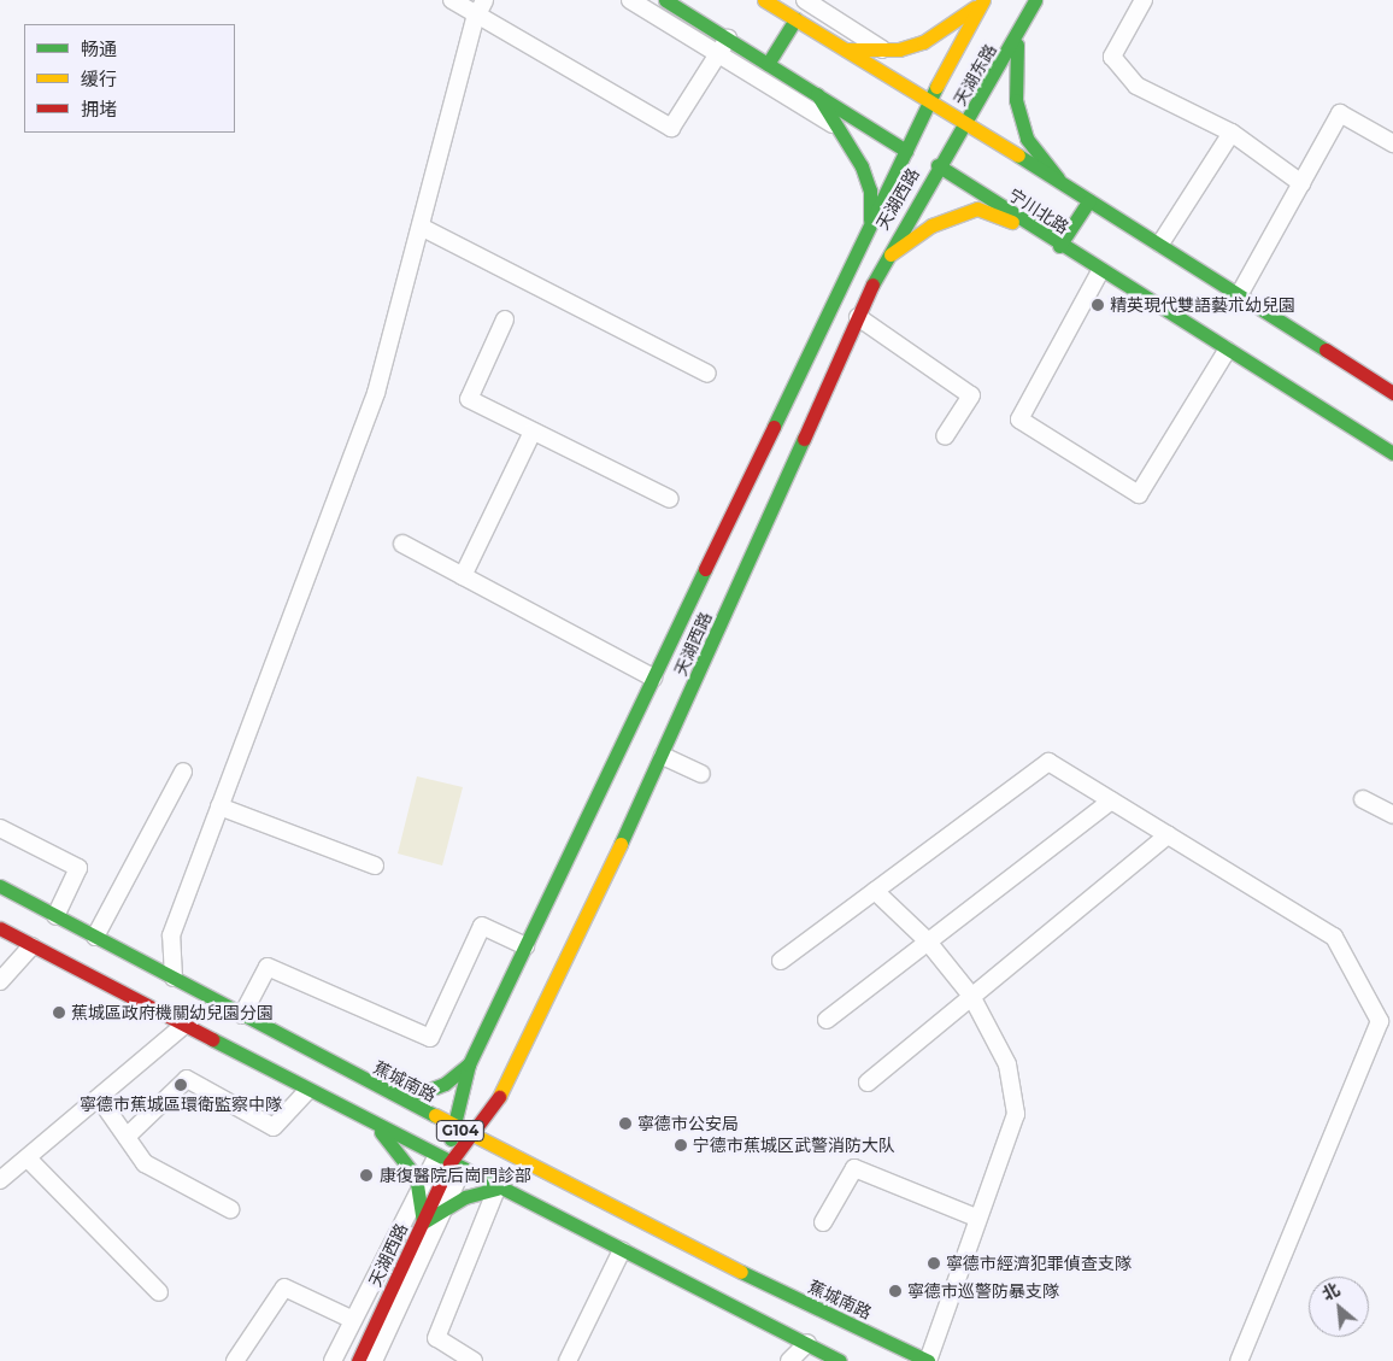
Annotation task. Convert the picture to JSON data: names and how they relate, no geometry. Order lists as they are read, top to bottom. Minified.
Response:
{"streets":{"main road":["天湖东路","天湖西路","宁川北路","蕉城南路","G104"]},"crossings":[["天湖东路","天湖西路"],["天湖东路","宁川北路"],["天湖西路","宁川北路"],["天湖西路","蕉城南路"],["天湖西路","G104"]],"places":["精英現代雙語藝朮幼兒園","蕉城區政府機關幼兒園分園","寧德市蕉城區環衛監察中隊","寧德市公安局","宁德市蕉城区武警消防大队","康復醫院后崗門診部","寧德市經濟犯罪偵查支隊","寧德市巡警防暴支隊"],"legend":["畅通","缓行","拥堵"],"north":"top left"}
